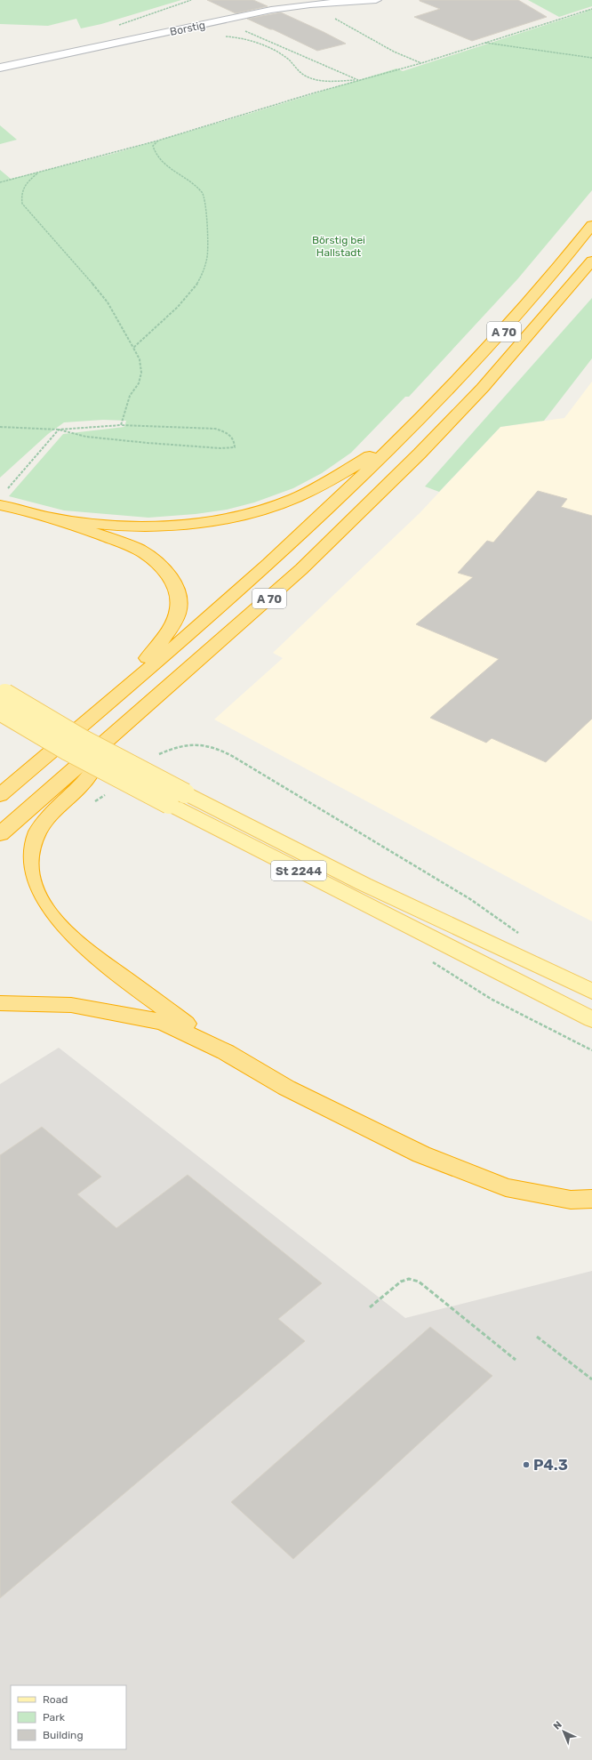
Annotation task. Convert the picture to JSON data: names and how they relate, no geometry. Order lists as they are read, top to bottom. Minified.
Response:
{"streets":{"highway":["A 70"],"main road":["St 2244"],"street":["Borstig"]},"parks":["Börstig bei Hallstadt"],"places":["P4.3"],"legend":["Road","Park","Building"],"north":"top left"}
